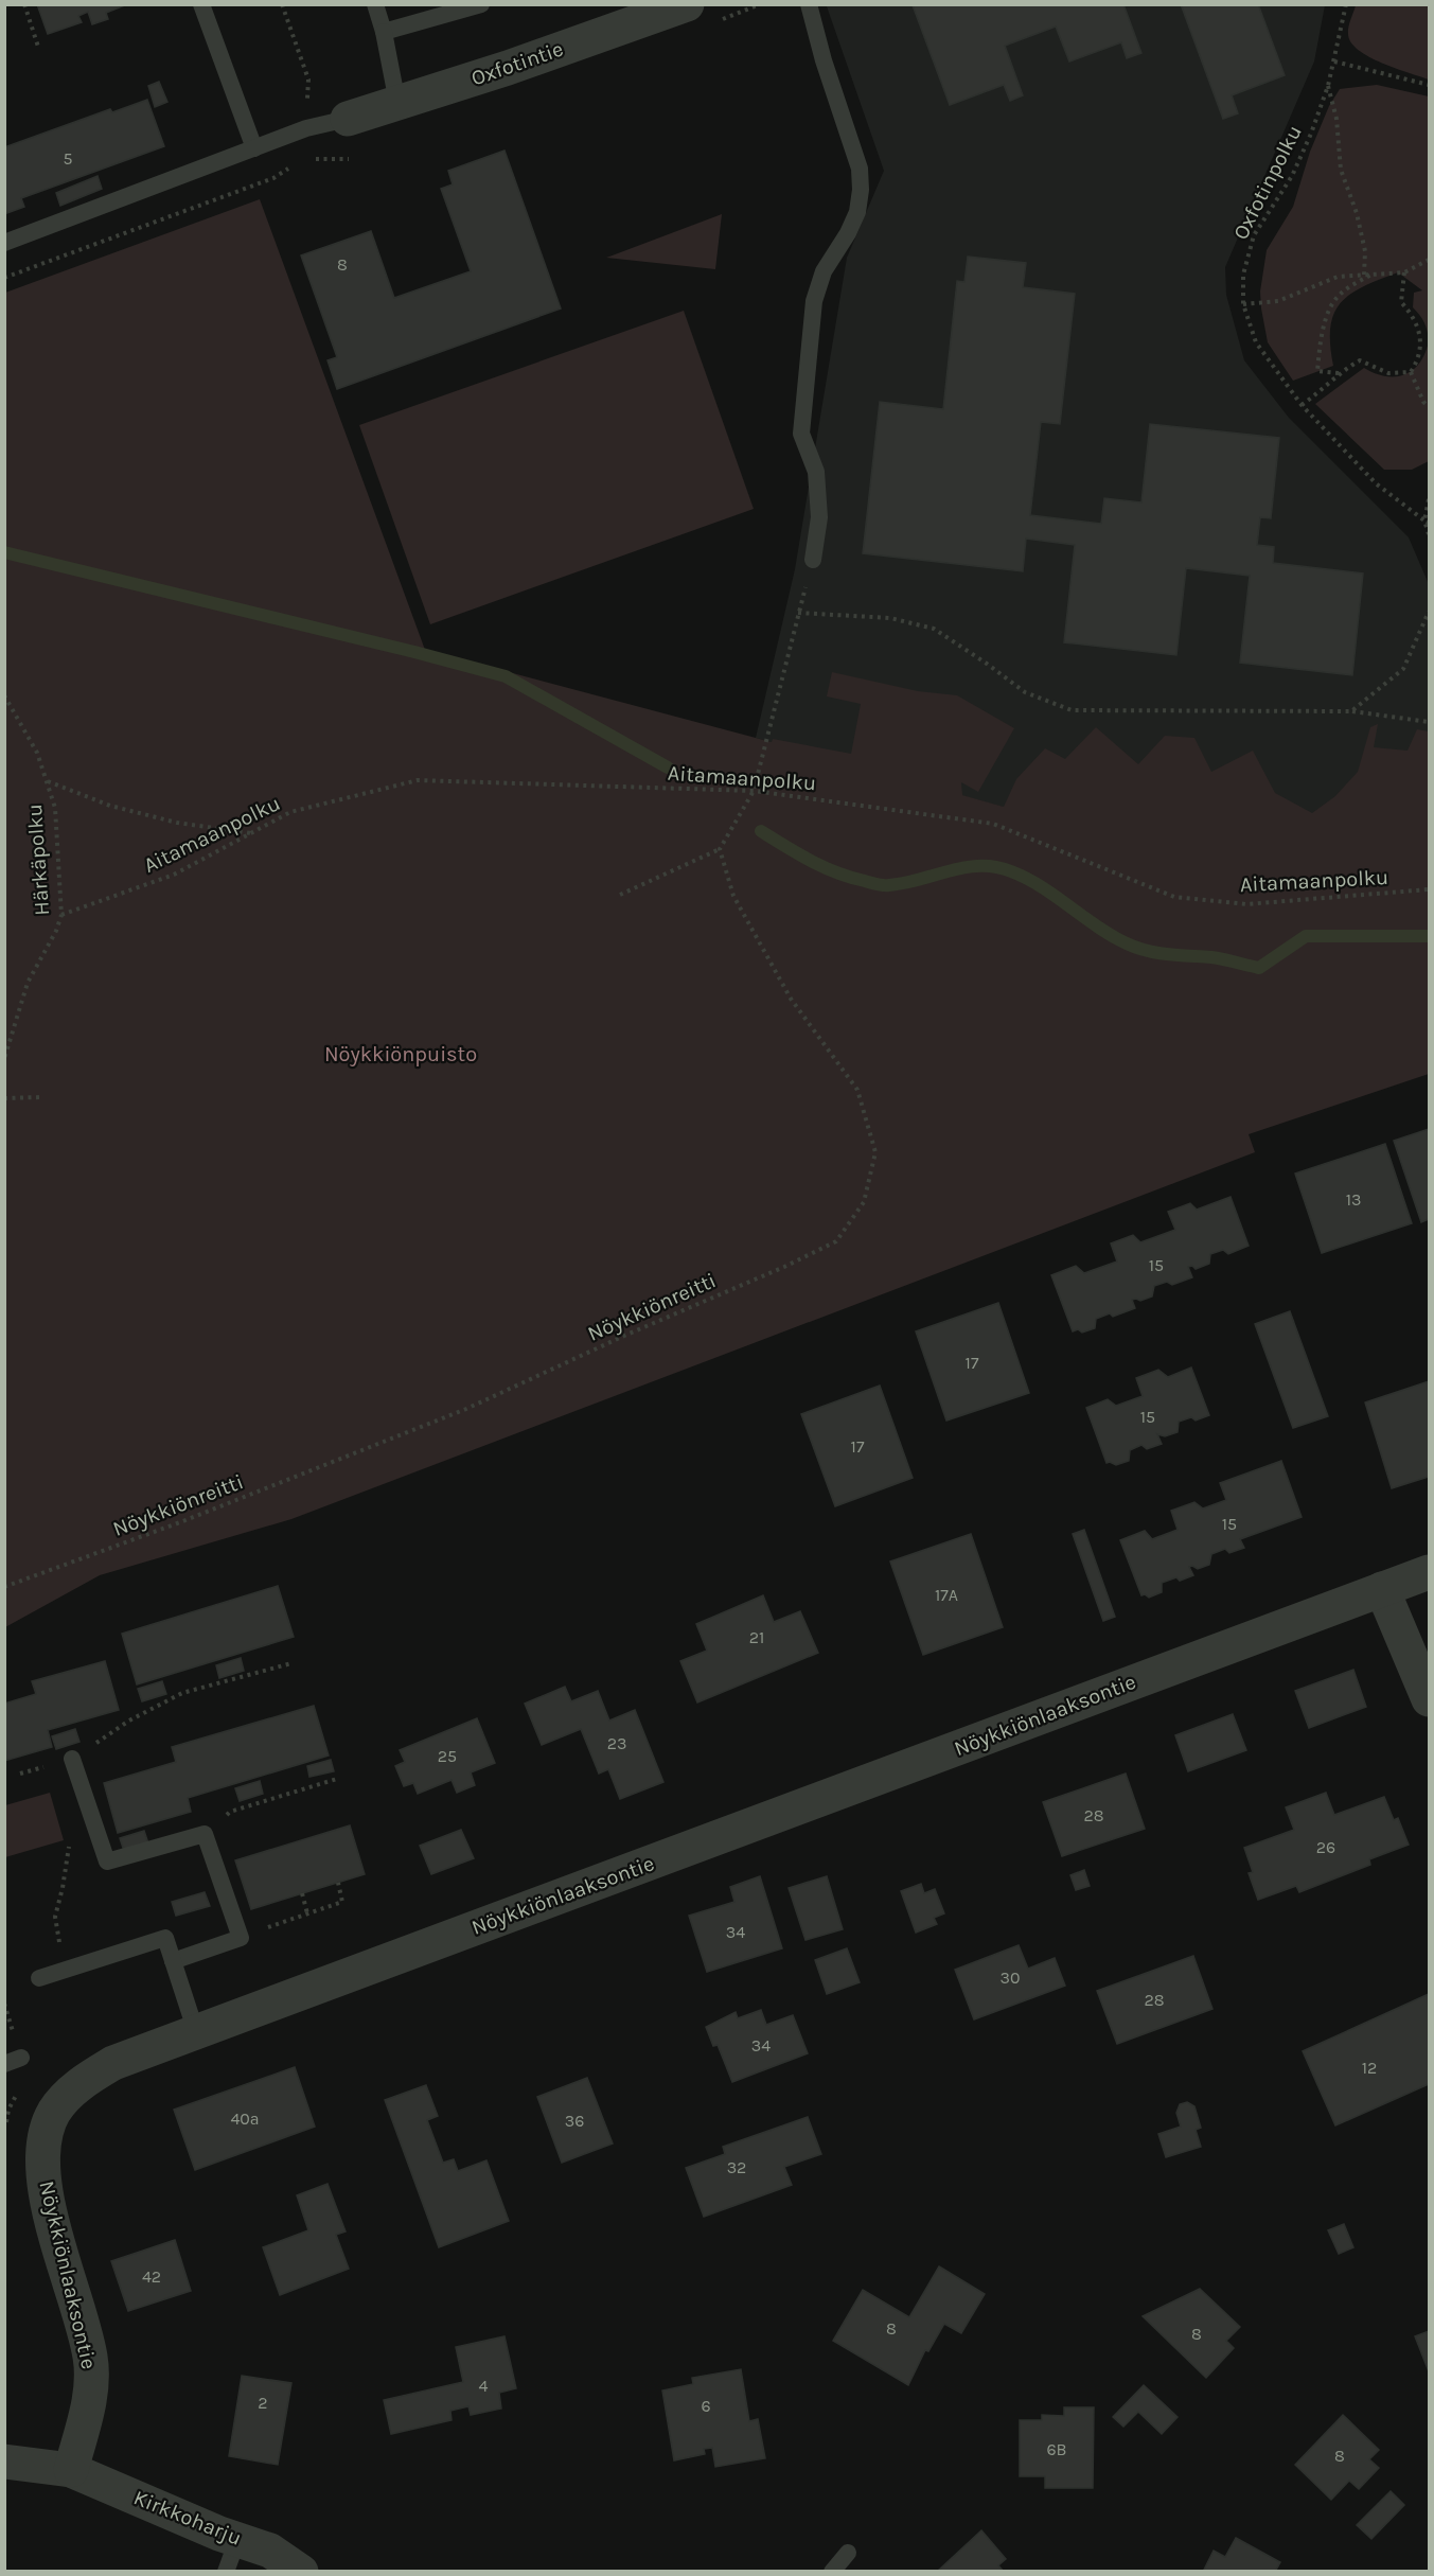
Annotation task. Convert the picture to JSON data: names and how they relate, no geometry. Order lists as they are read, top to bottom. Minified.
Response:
{"streets":{"street":["Oxfotintie","Nöykkiönlaaksontie","Kirkkoharju"],"path":["Oxfotinpolku","Aitamaanpolku","Härkäpolku","Nöykkiönreitti"]},"crossings":[["Aitamaanpolku","Härkäpolku"],["Nöykkiönlaaksontie","Kirkkoharju"]],"parks":["Nöykkiönpuisto"],"house_numbers":["5","8","13","15","17","15","17","15","17A","21","23","25","28","26","34","30","28","34","12","40a","36","32","42","8","8","4","2","6","6B","8"]}
